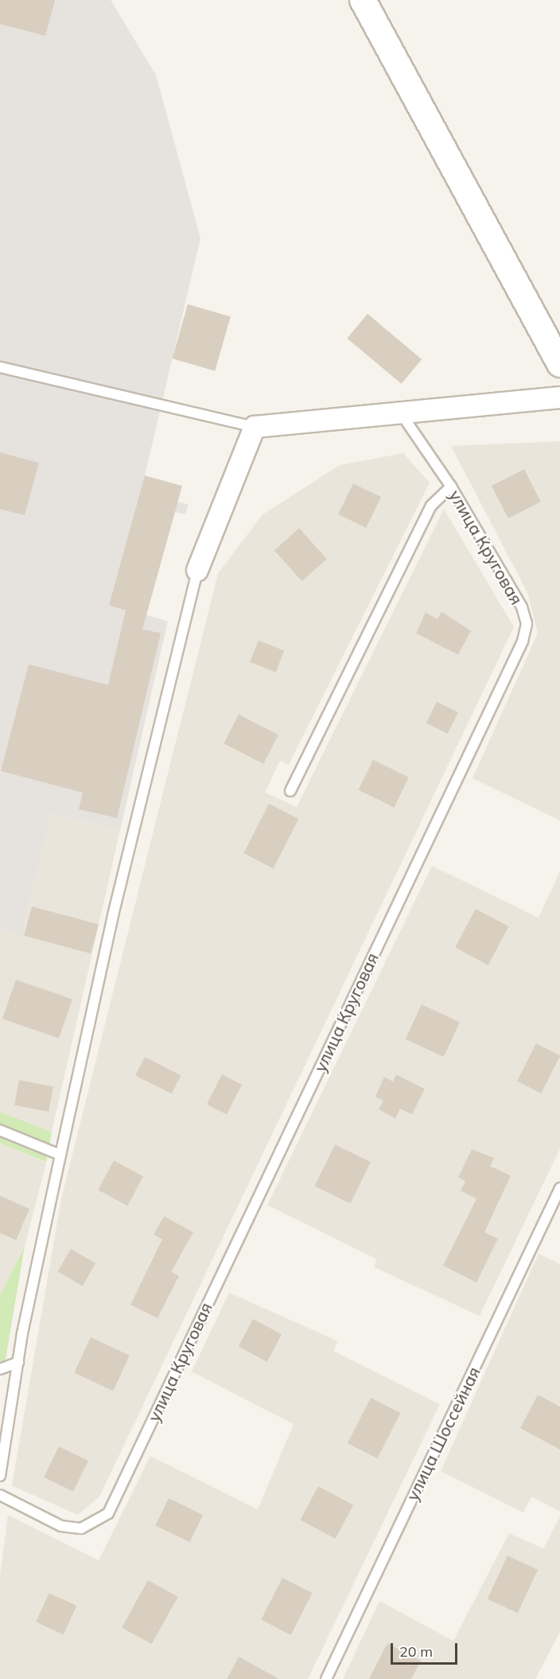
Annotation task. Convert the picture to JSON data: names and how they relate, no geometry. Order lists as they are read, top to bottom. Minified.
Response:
{"streets":{"lane":["улица Круговая","улица Шоссейная"]},"scale_bar":"20 m"}
